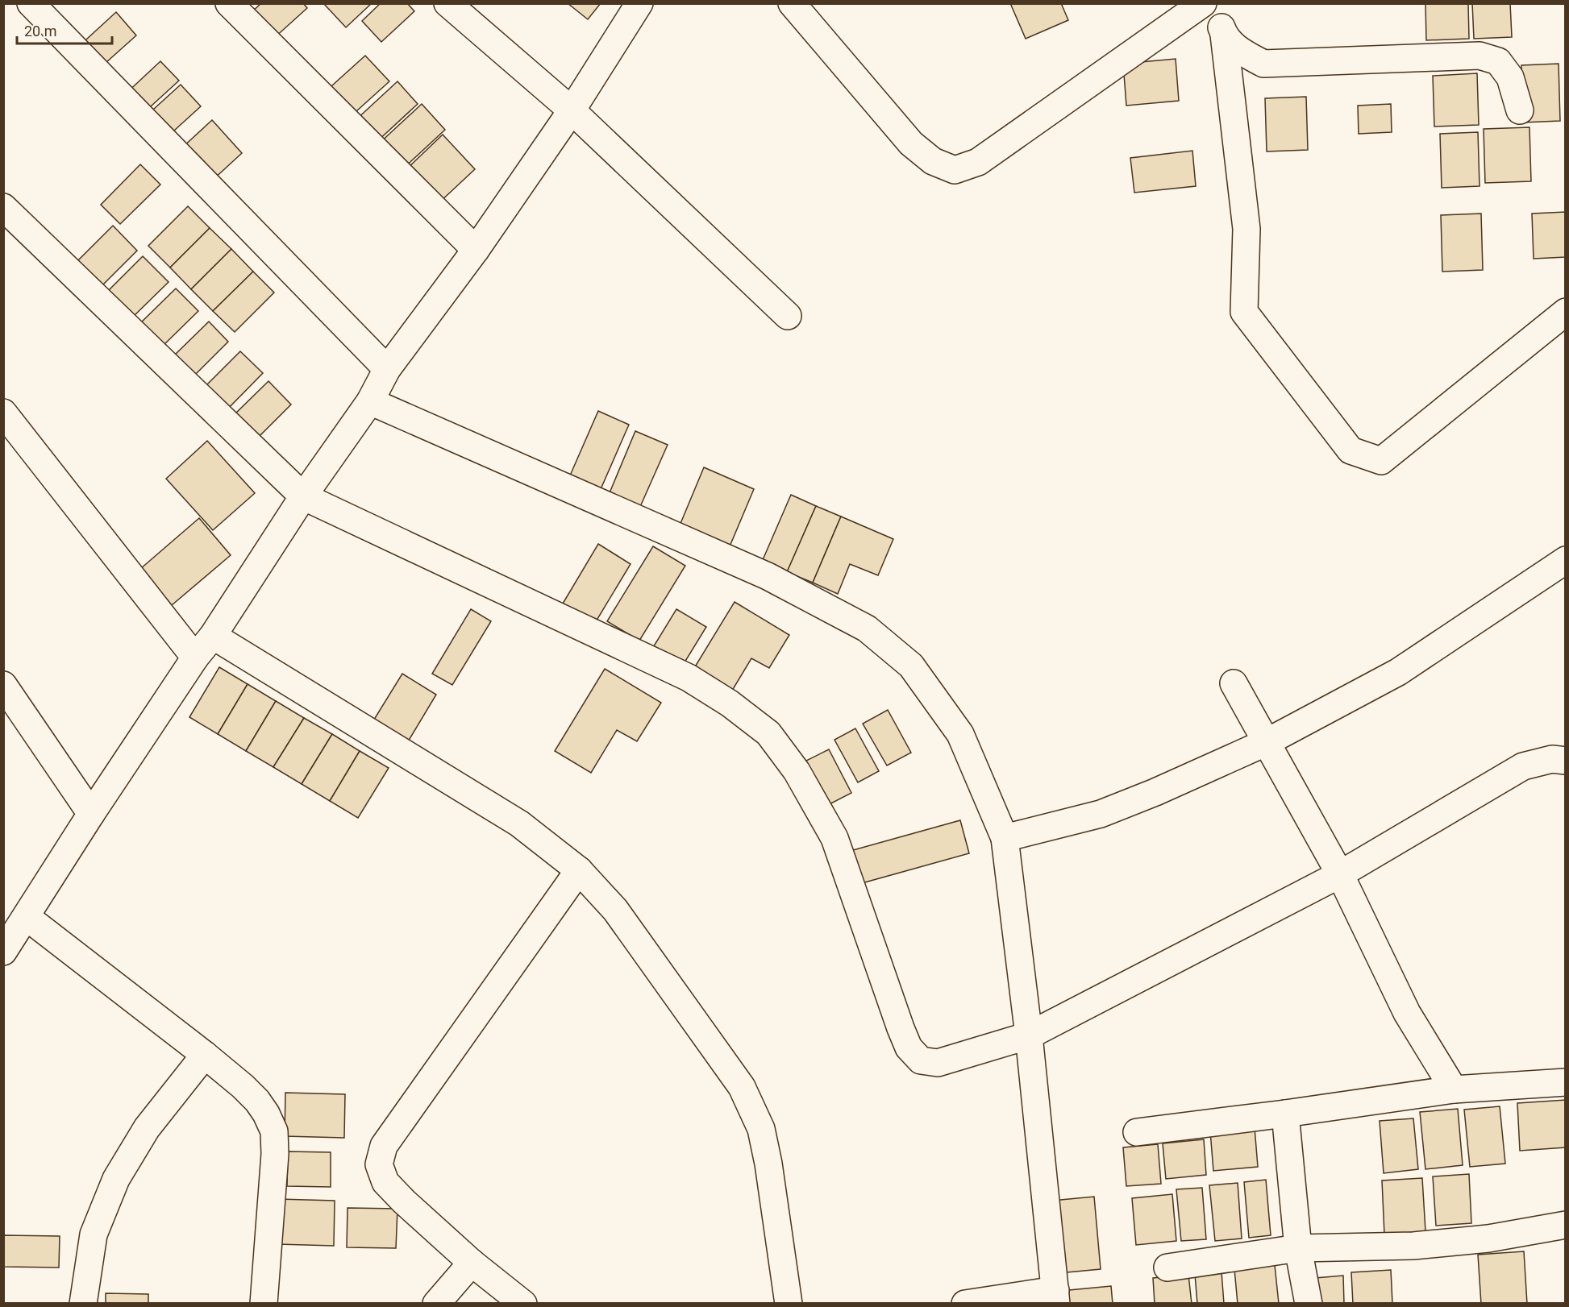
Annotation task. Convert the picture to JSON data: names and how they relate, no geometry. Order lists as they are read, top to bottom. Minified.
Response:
{"scale_bar":"20 m"}
